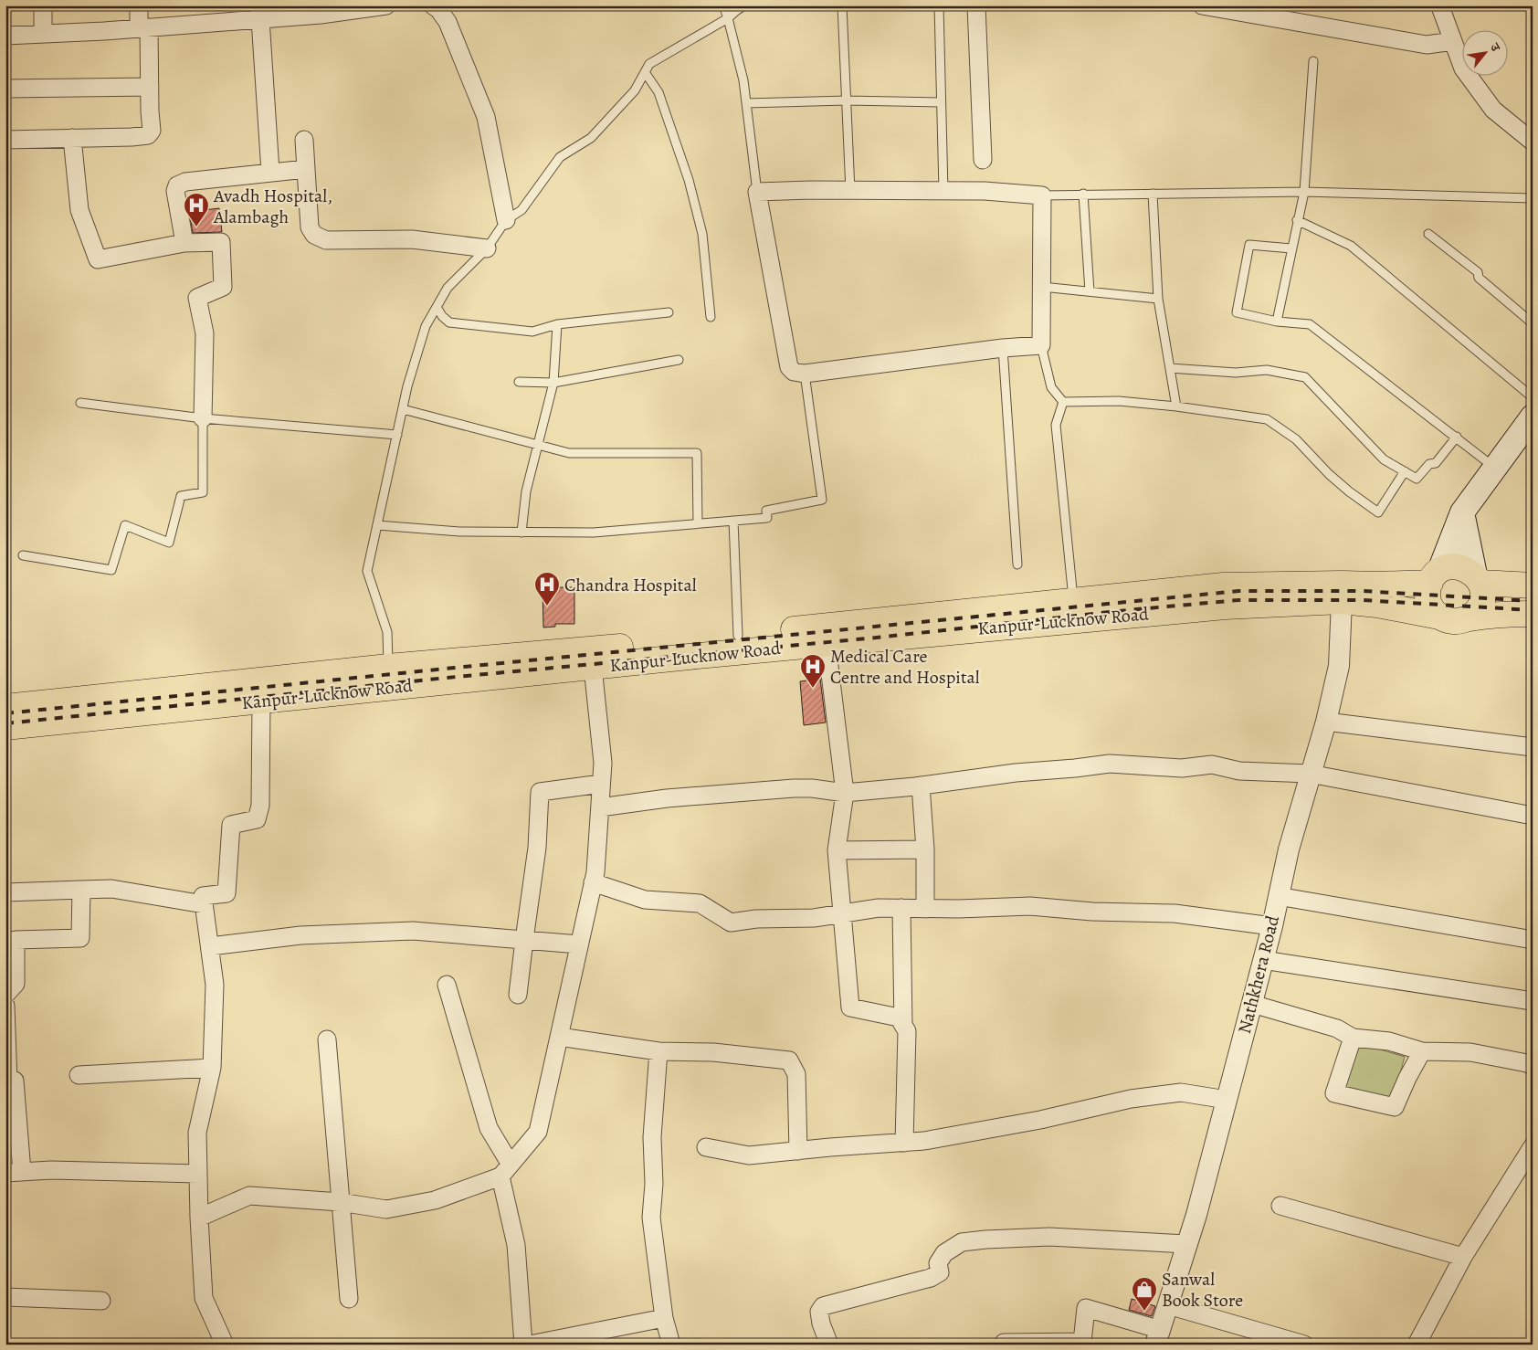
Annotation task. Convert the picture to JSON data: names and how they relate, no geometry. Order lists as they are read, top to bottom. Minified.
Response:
{"streets":{"main road":["Kanpur-Lucknow Road"],"street":["Nathkhera Road"]},"crossings":[["Kanpur-Lucknow Road","Nathkhera Road"]],"places":{"hospital":["Avadh Hospital, Alambagh","Chandra Hospital","Medical Care Centre and Hospital"],"shop":["Sanwal Book Store"]},"north":"top right"}
